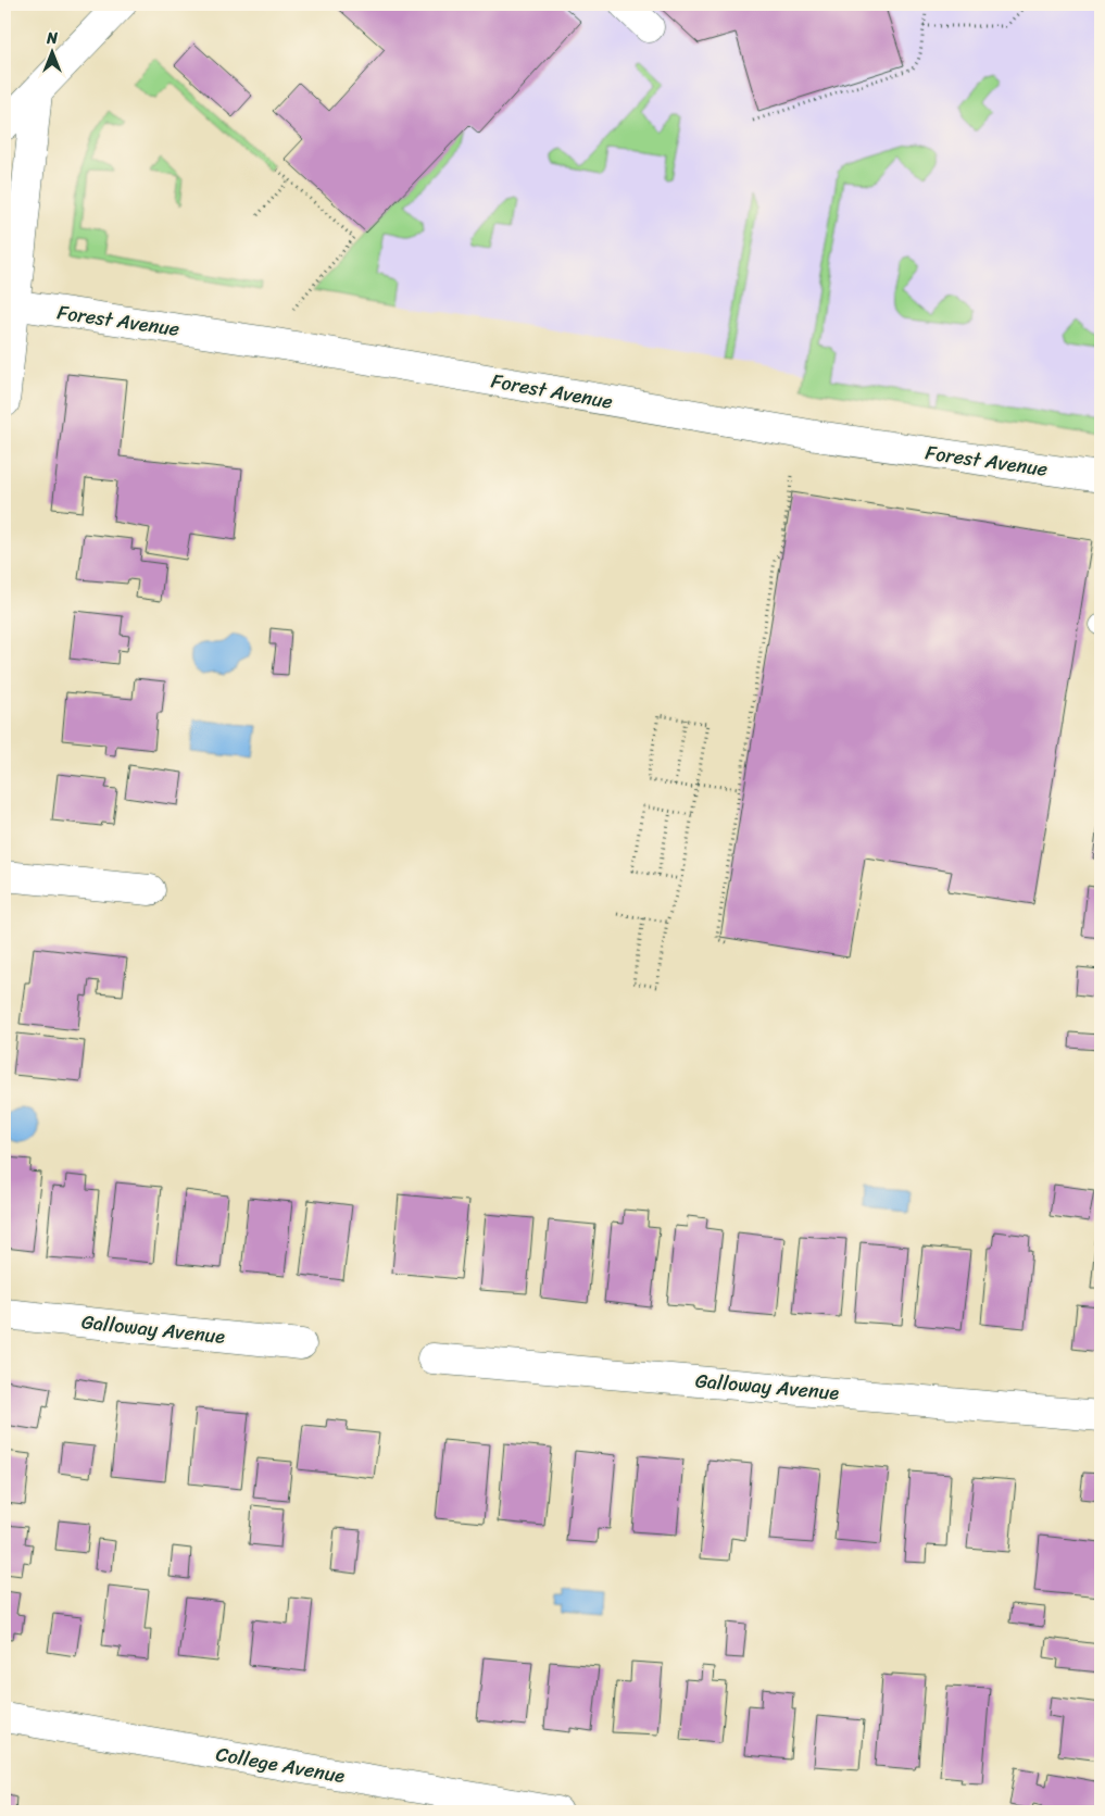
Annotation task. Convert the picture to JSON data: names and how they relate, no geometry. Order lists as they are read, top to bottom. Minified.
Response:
{"streets":{"street":["Forest Avenue","Galloway Avenue","College Avenue"]},"north":"top"}
